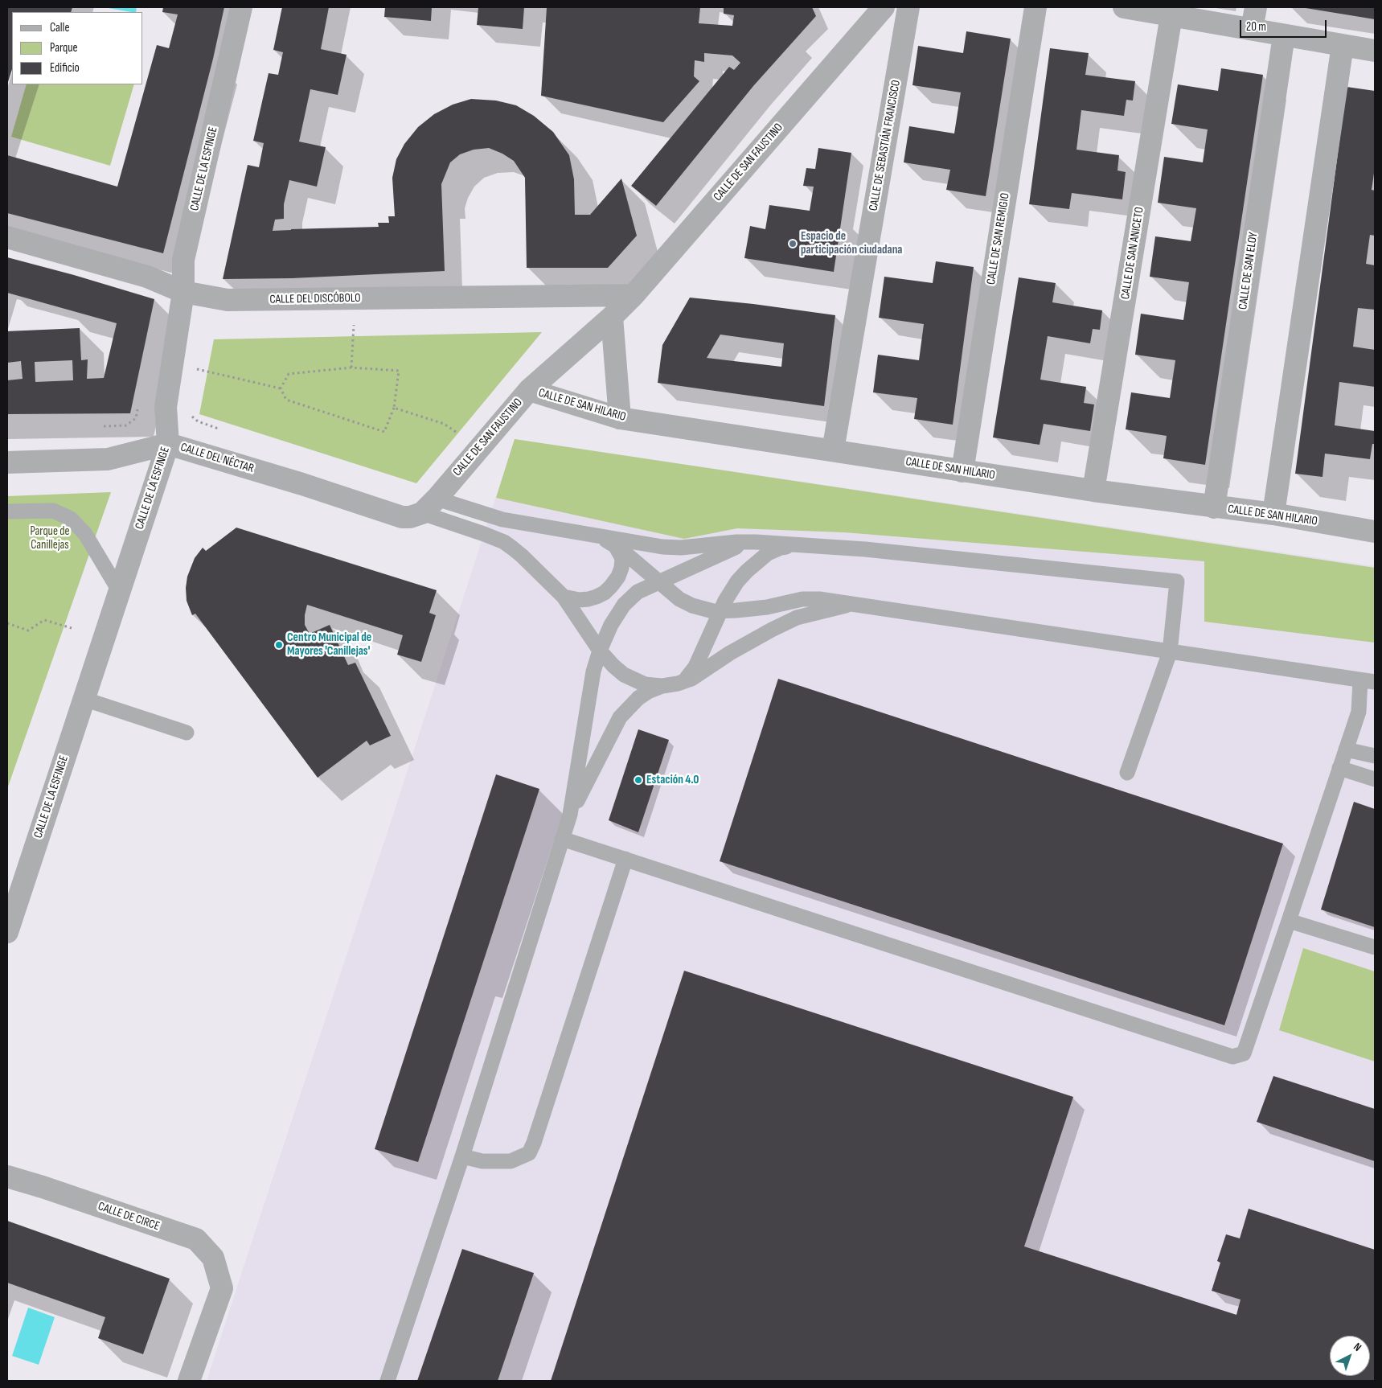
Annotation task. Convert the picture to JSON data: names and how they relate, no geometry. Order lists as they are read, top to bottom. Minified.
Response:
{"streets":{"street":["CALLE DE SEBASTIÁN FRANCISCO","CALLE DE SAN FAUSTINO","CALLE DE LA ESFINGE","CALLE DE SAN REMIGIO","CALLE DE SAN ANICETO","CALLE DE SAN ELOY","CALLE DEL DISCÓBOLO","CALLE DE SAN HILARIO","CALLE DEL NÉCTAR","CALLE DE CIRCE"]},"crossings":[["CALLE DE SEBASTIÁN FRANCISCO","CALLE DE SAN HILARIO"],["CALLE DE SAN FAUSTINO","CALLE DEL DISCÓBOLO"],["CALLE DE SAN FAUSTINO","CALLE DE SAN HILARIO"],["CALLE DE SAN FAUSTINO","CALLE DEL NÉCTAR"],["CALLE DE LA ESFINGE","CALLE DEL DISCÓBOLO"],["CALLE DE LA ESFINGE","CALLE DEL NÉCTAR"],["CALLE DE SAN REMIGIO","CALLE DE SAN HILARIO"],["CALLE DE SAN ANICETO","CALLE DE SAN HILARIO"],["CALLE DE SAN ELOY","CALLE DE SAN HILARIO"]],"parks":["Parque de Canillejas"],"places":["Espacio de participación ciudadana","Centro Municipal de Mayores 'Canillejas'","Estación 4.0"],"legend":["Calle","Parque","Edificio"],"scale_bar":"20 m","north":"top right"}
